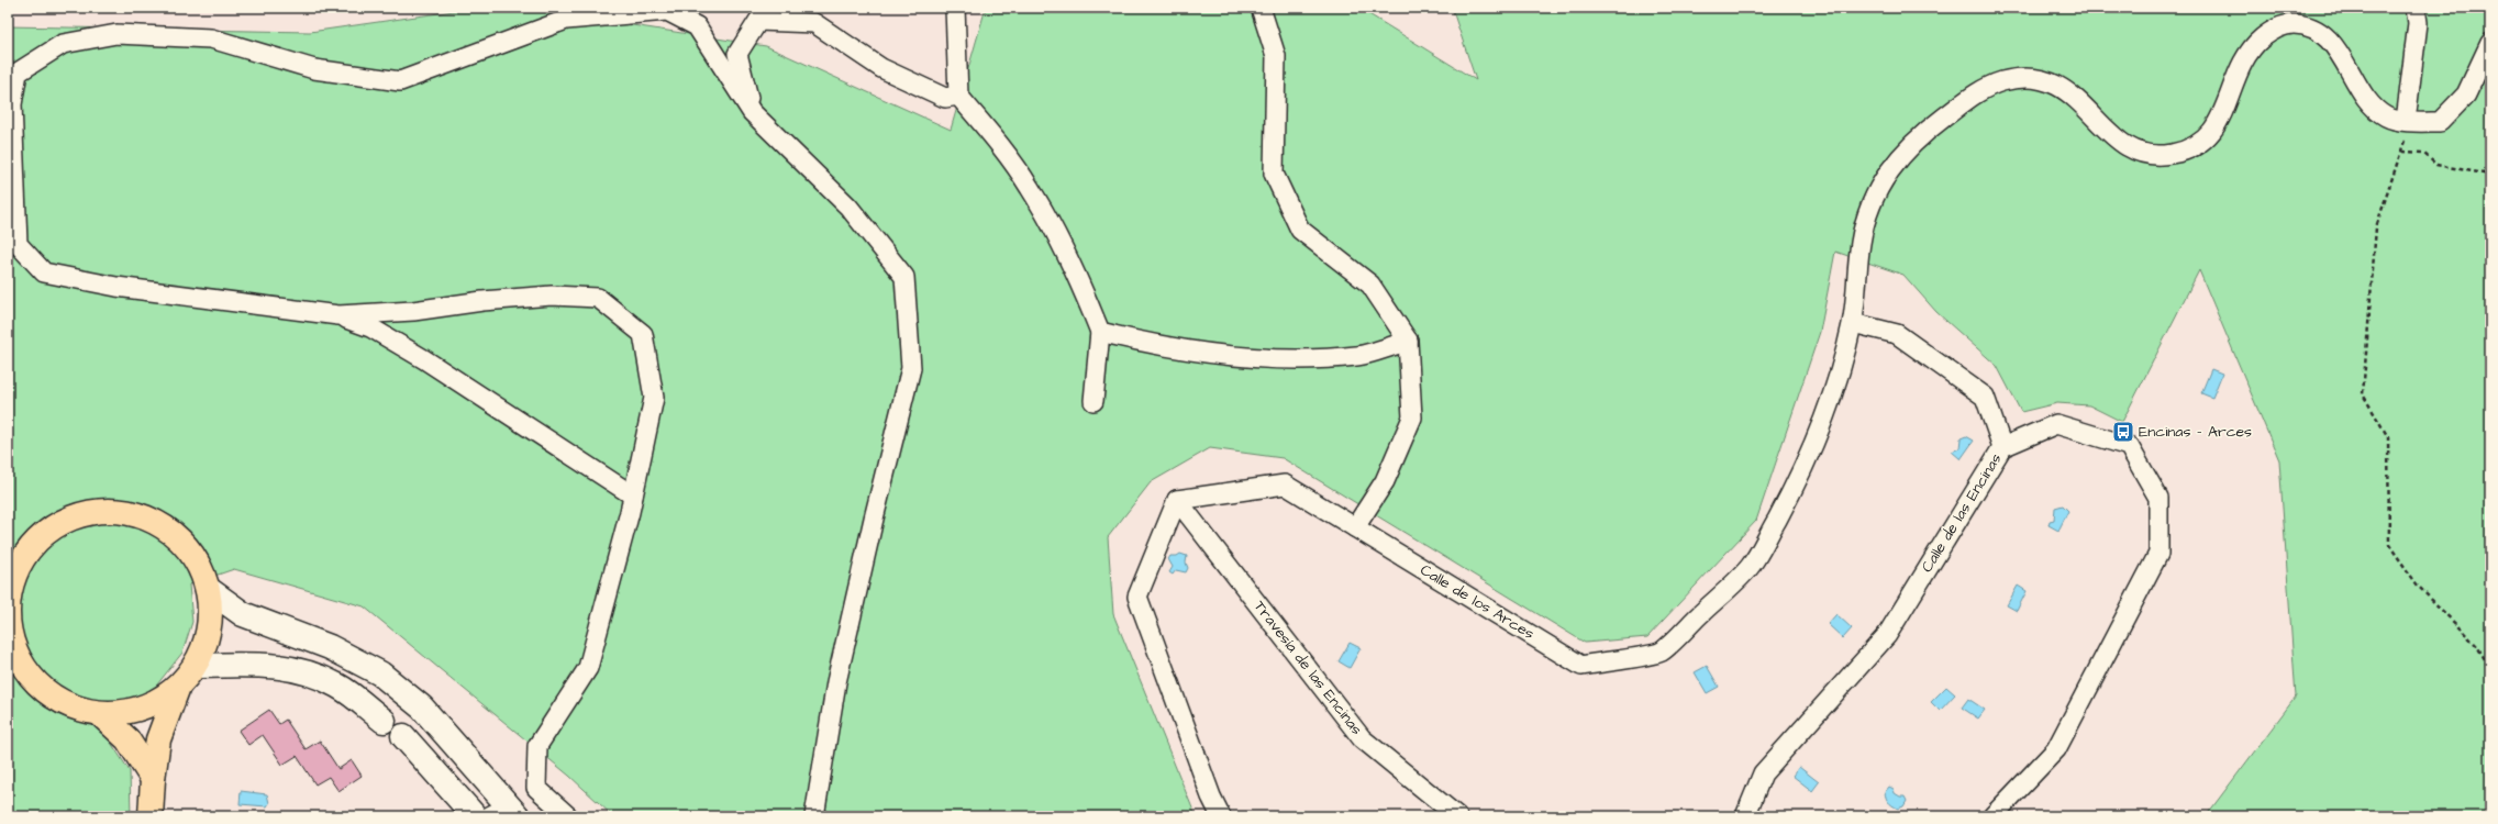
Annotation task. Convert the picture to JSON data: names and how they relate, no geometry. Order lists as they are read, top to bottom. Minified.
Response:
{"streets":{"street":["Calle de las Encinas","Calle de los Arces","Travesía de las Encinas"]},"crossings":[["Calle de los Arces","Travesía de las Encinas"]],"places":{"bus stop":["Encinas - Arces"]}}
